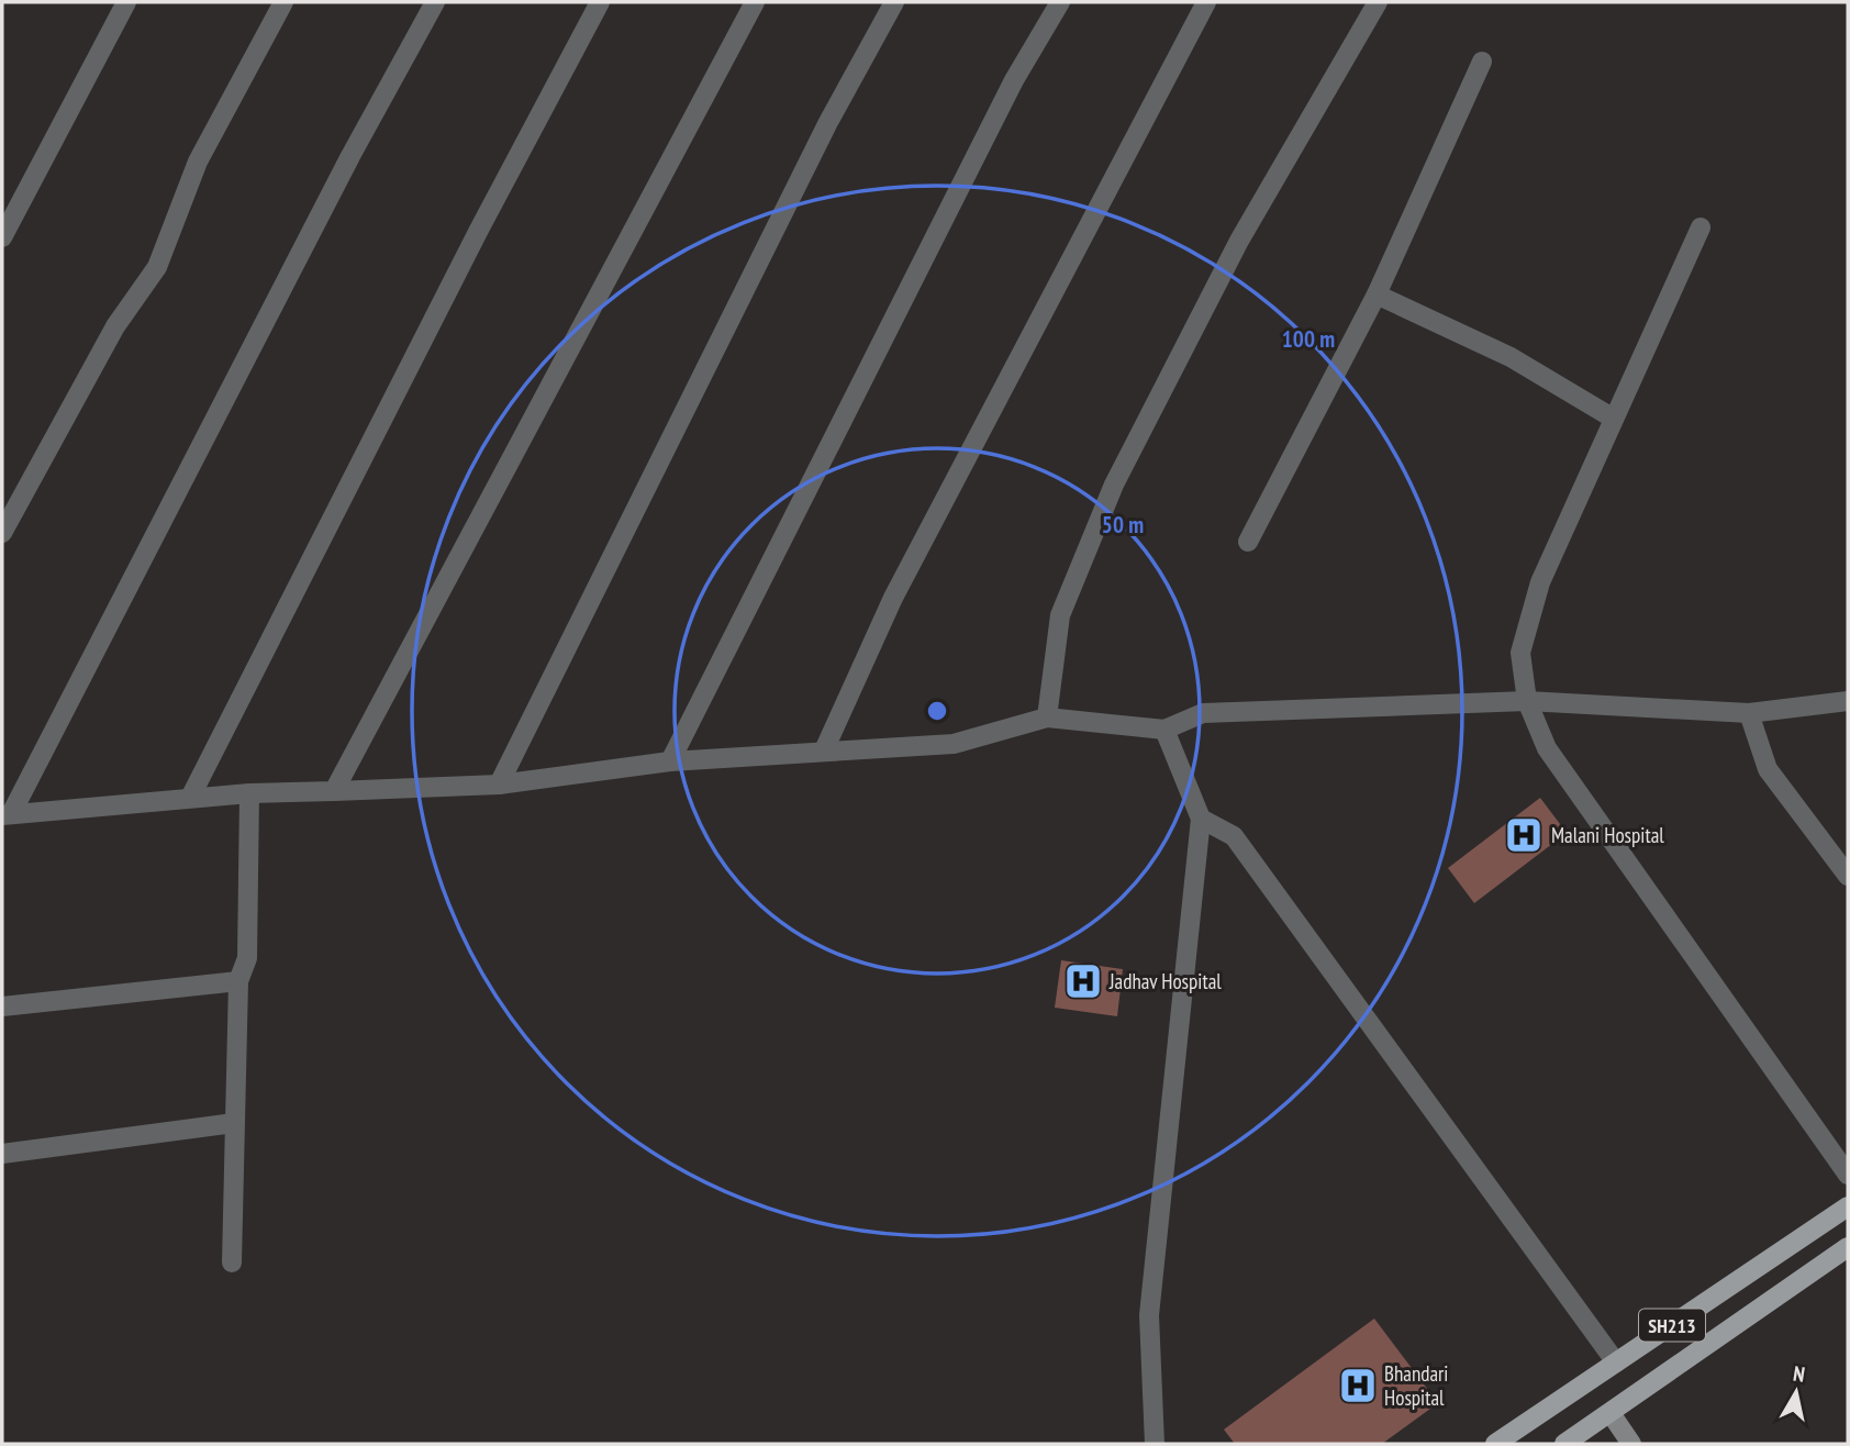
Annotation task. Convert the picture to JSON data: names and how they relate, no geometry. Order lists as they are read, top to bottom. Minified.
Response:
{"streets":{"main road":["SH213"]},"places":{"hospital":["Malani Hospital","Jadhav Hospital","Bhandari Hospital"]},"north":"top","rings":["100 m","50 m"]}
